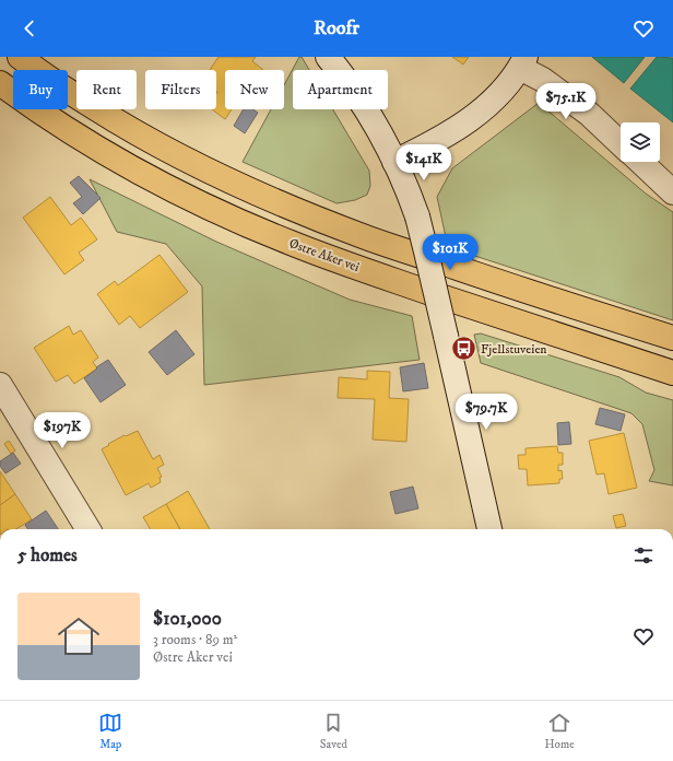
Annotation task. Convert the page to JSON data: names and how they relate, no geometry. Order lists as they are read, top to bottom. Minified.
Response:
{"streets":{"highway":["Østre Aker vei"]},"places":{"bus stop":["Fjellstuveien"]},"page":{"header":"Roofr","chip":["Buy","Rent","Filters","New","Apartment"],"price":["$75.1K","$141K","$101K","$79.7K","$197K"],"heading":"5 homes","list":[{"name":"$101,000","note":"3 rooms · 89 m² · Østre Aker vei"}],"tabs":["Map","Saved","Home"]}}
